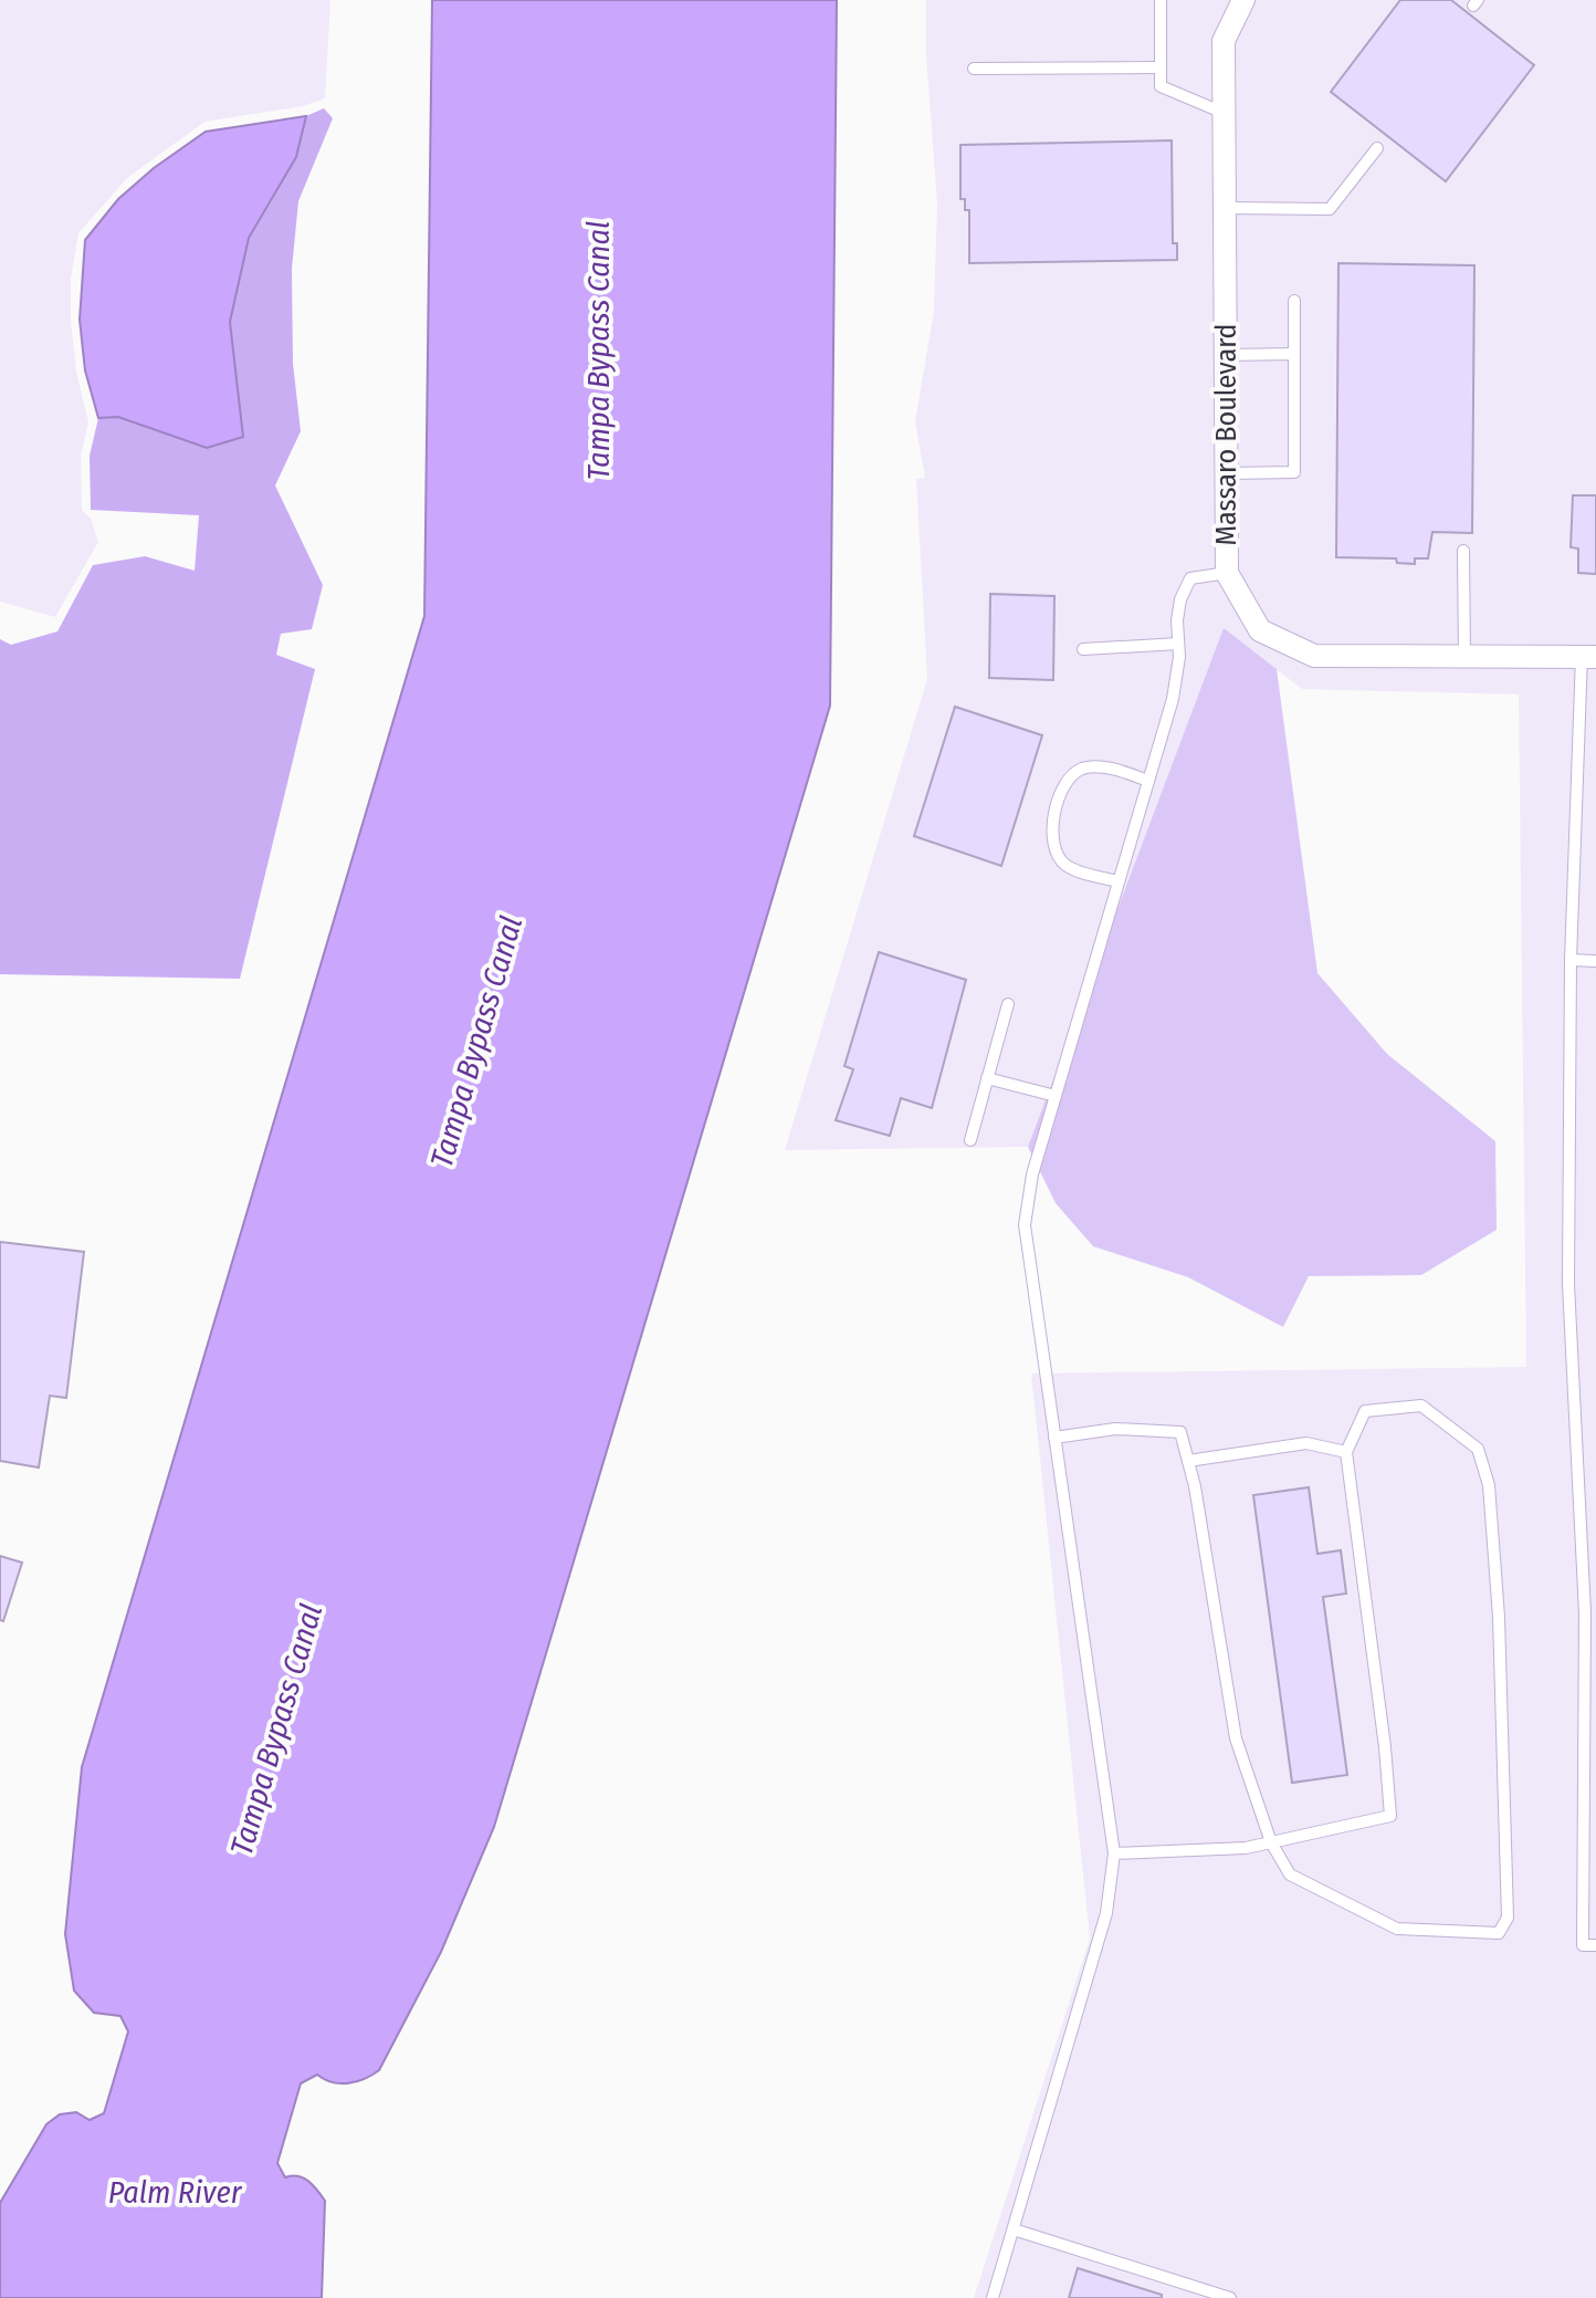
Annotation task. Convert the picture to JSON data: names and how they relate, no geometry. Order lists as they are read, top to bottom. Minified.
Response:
{"streets":{"street":["Massaro Boulevard"]},"water":["Tampa Bypass Canal","Palm River"]}
